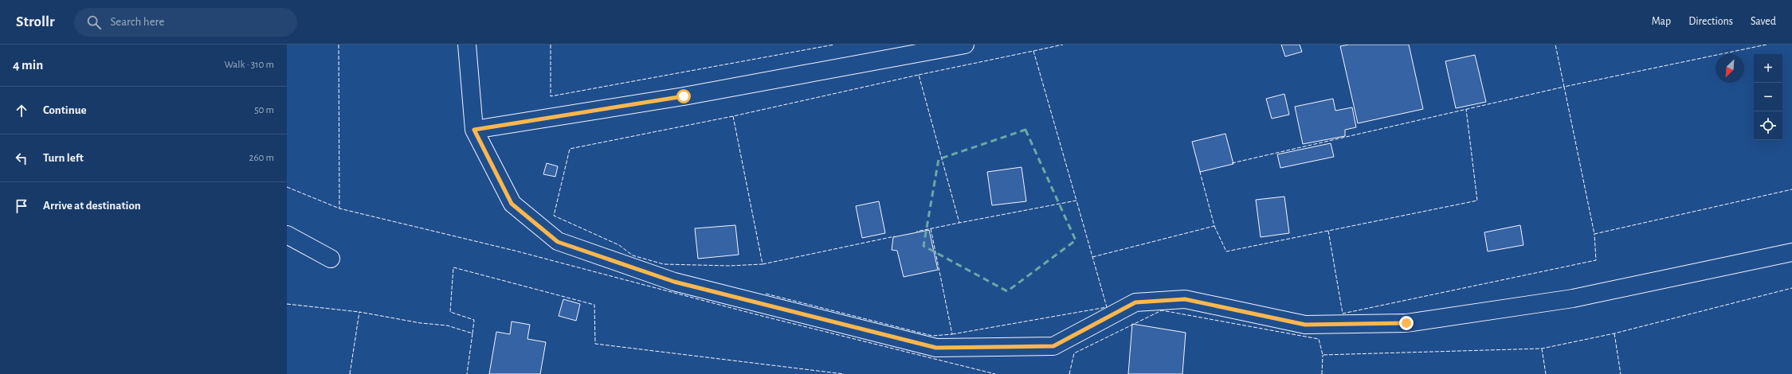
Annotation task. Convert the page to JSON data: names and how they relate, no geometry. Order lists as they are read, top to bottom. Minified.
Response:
{"north":"bottom left","page":{"header":"Strollr","search":"Search here","nav":["Map","Directions","Saved"],"heading":["4 min","Walk · 310 m"],"map_buttons":["+","−"],"list":[["Continue","50 m"],["Turn left","260 m"],"Arrive at destination"]}}
